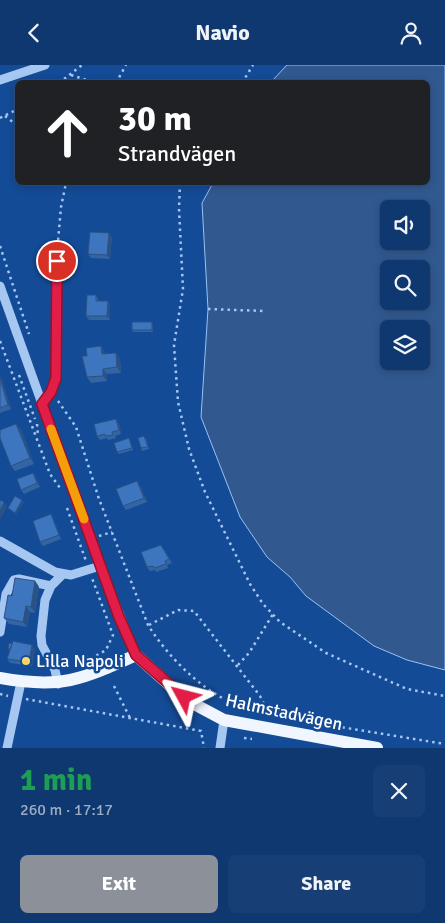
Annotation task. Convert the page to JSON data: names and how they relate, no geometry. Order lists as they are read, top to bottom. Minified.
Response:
{"streets":{"main road":["Halmstadvägen"]},"places":["Lilla Napoli"],"page":{"header":"Navio","turn":["30 m","Strandvägen"],"heading":["1 min","260 m · 17:17"],"buttons":["Exit","Share"]}}
